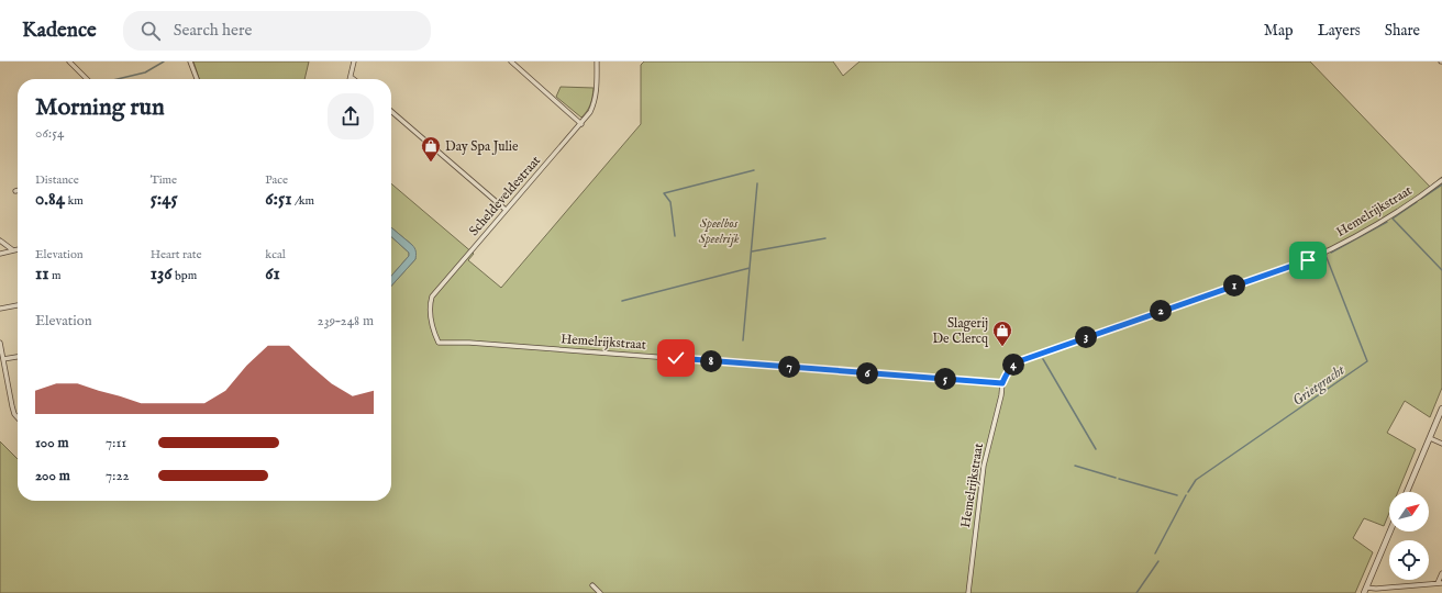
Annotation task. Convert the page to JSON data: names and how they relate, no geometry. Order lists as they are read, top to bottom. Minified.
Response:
{"streets":{"street":["Scheldeveldestraat","Hemelrijkstraat"]},"crossings":[["Scheldeveldestraat","Hemelrijkstraat"]],"water":["Grietgracht"],"parks":["Speelbos Speelrijk"],"places":{"shop":["Day Spa Julie","Slagerij De Clercq"]},"north":"top right","page":{"header":"Kadence","search":"Search here","nav":["Map","Layers","Share"],"heading":["Morning run","06:54"],"stats":[["Distance","0.84 km"],["Time","5:45"],["Pace","6:51 /km"],["Elevation","11 m"],["Heart rate","136 bpm"],["kcal","61"]],"pins":["1","2","3","8","4","7","6","5"],"chart":["Elevation","239–248 m"],"list":[{"name":"100 m","note":"7:11"},{"name":"200 m","note":"7:22"}]}}
